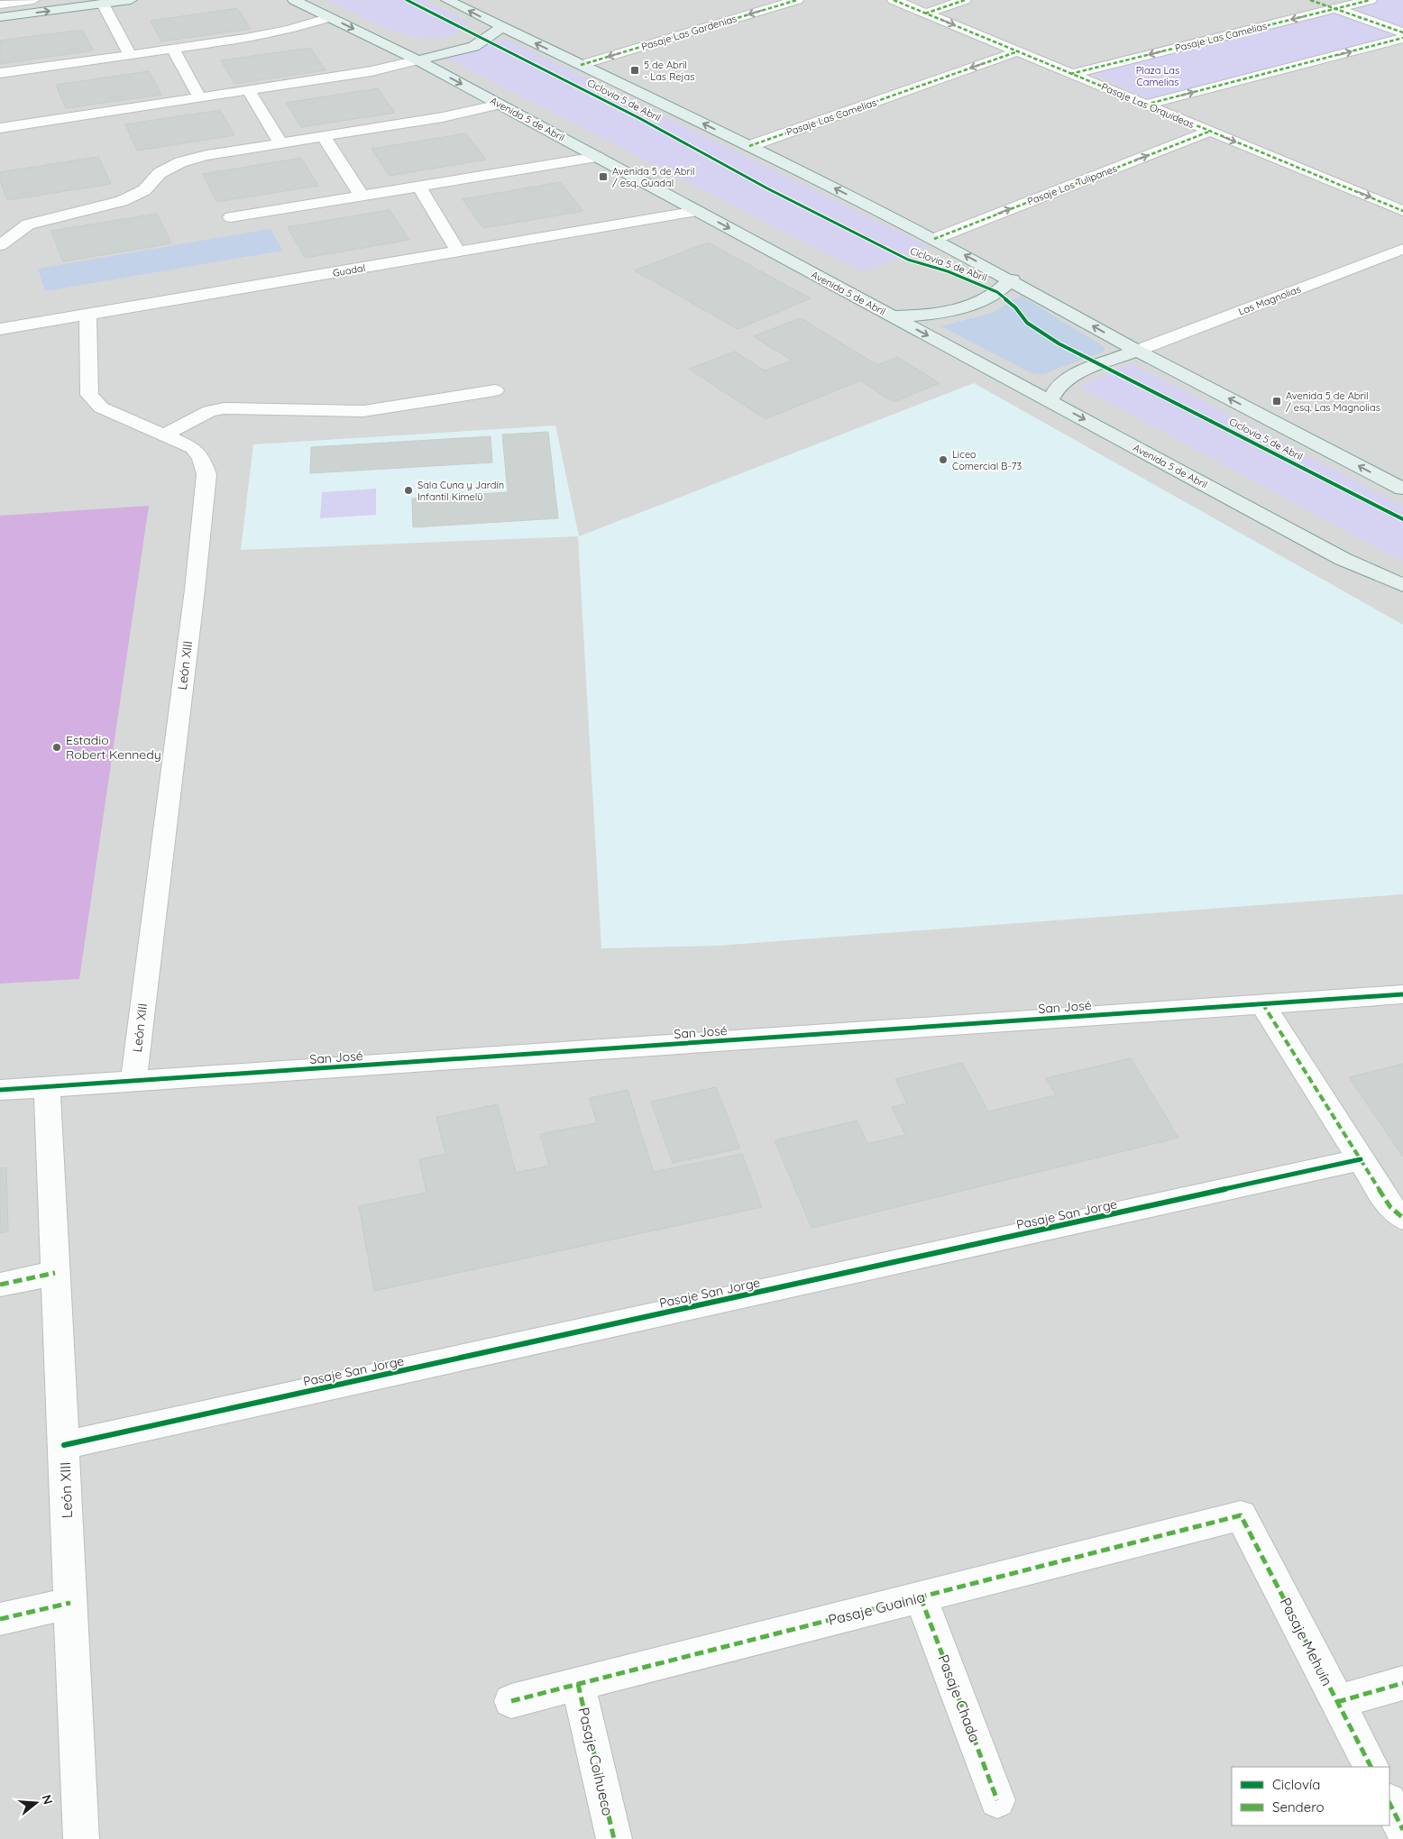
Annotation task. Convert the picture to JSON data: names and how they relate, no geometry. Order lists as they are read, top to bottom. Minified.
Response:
{"streets":{"main road":["Avenida 5 de Abril"],"street":["Pasaje Las Gardenias","Pasaje Las Camelias","Pasaje Las Orquídeas","Pasaje Los Tulipanes","Guadal","Las Magnolias","León XIII","San José","Pasaje San Jorge","Pasaje Guainia","Pasaje Mehuín","Pasaje Chada","Pasaje Coihueco"],"cycle path":["Ciclovia 5 de Abril"]},"crossings":[["Pasaje Las Camelias","Pasaje Las Orquídeas"],["Pasaje Las Orquídeas","Pasaje Los Tulipanes"],["Avenida 5 de Abril","Guadal"],["Guadal","León XIII"],["León XIII","San José"],["León XIII","Pasaje San Jorge"],["Pasaje Guainia","Pasaje Mehuín"],["Pasaje Guainia","Pasaje Chada"],["Pasaje Guainia","Pasaje Coihueco"]],"one_way":["Pasaje Las Gardenias"],"parks":["Plaza Las Camelias"],"places":{"transit":["5 de Abril - Las Rejas","Avenida 5 de Abril / esq. Guadal","Avenida 5 de Abril / esq. Las Magnolias"],"other":["Liceo Comercial B-73","Sala Cuna y Jardín Infantil Kimelü","Estadio Robert Kennedy"]},"legend":["Ciclovía","Sendero"],"north":"right"}
